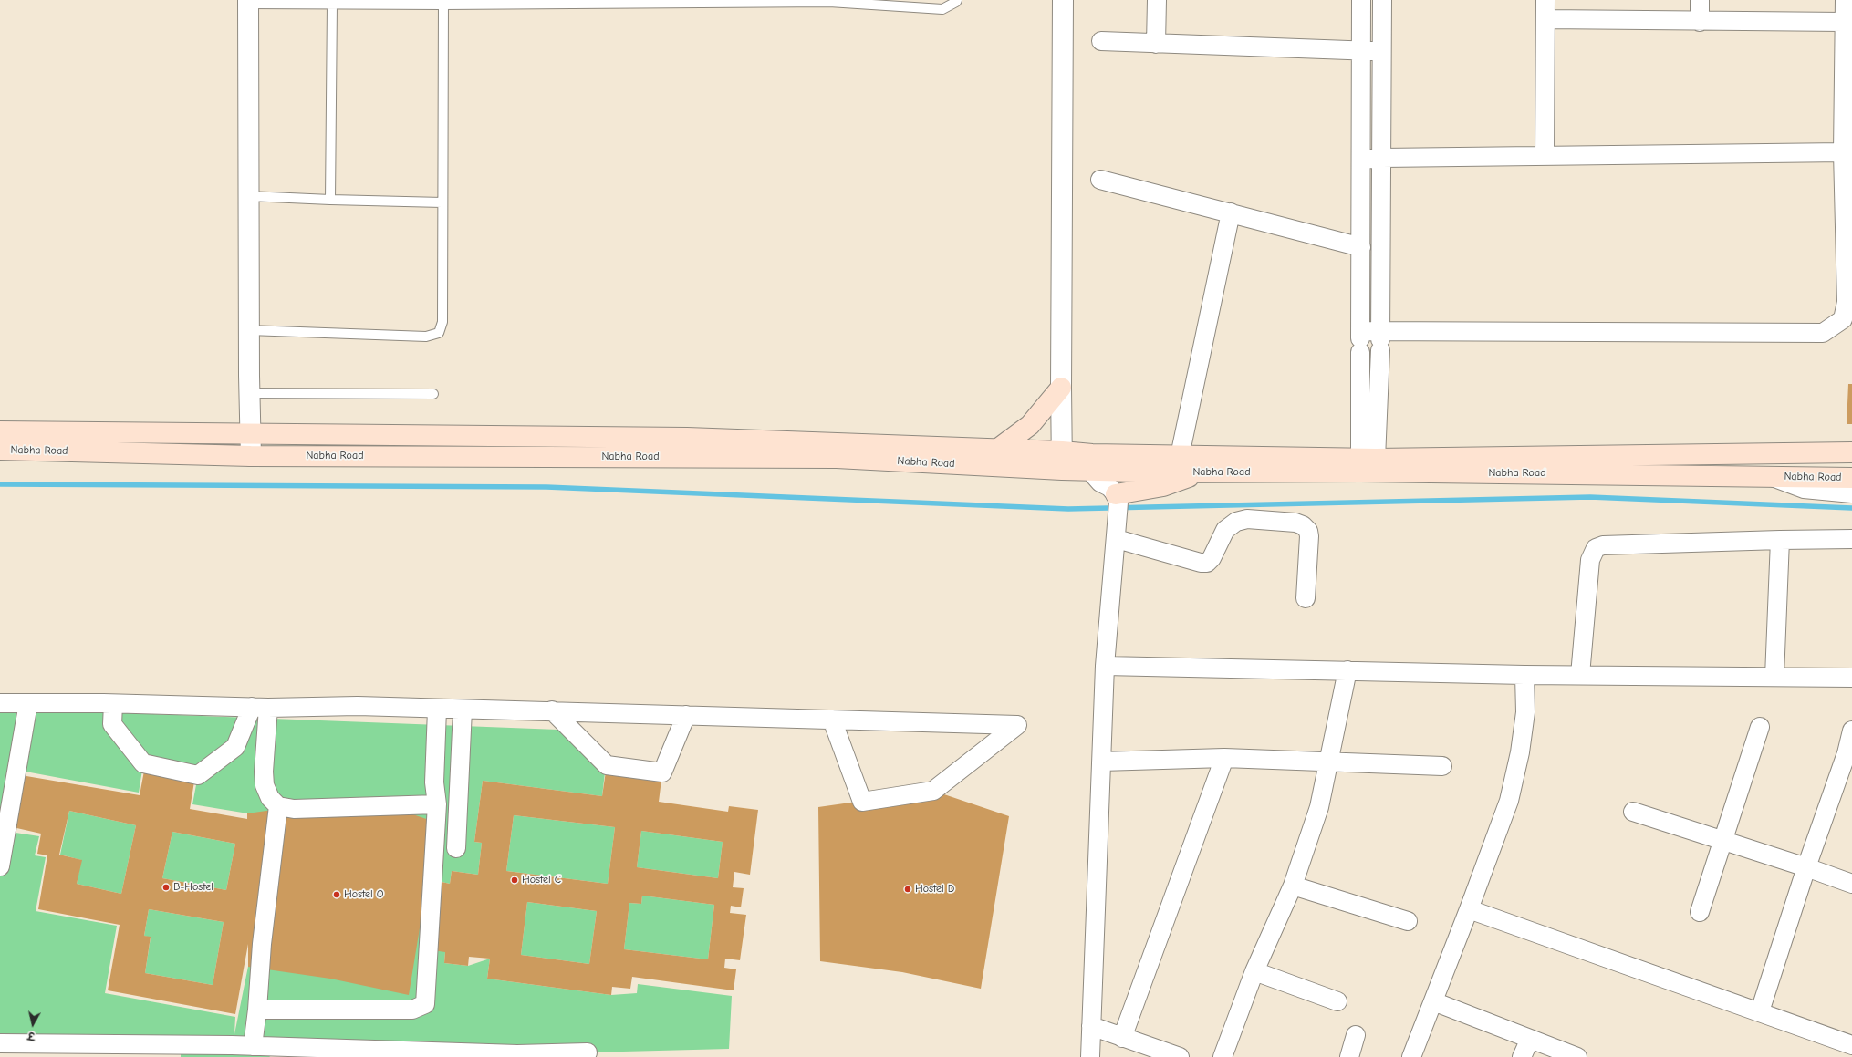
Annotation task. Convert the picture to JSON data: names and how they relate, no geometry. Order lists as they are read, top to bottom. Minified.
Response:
{"streets":{"main road":["Nabha Road"]},"places":["Hostel C","B-Hostel","Hostel D","Hostel O"],"north":"bottom"}
